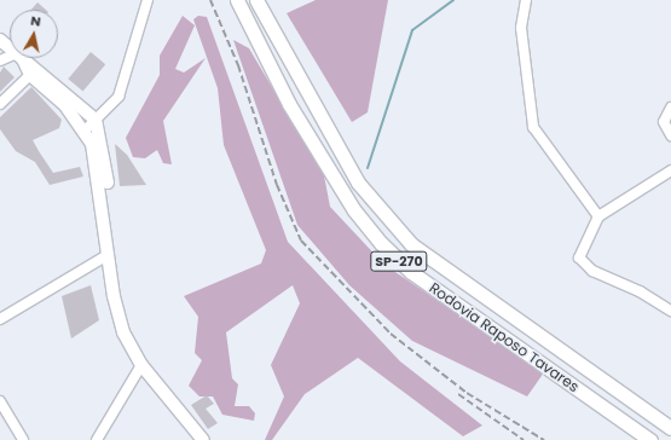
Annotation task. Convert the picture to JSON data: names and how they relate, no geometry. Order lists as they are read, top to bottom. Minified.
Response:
{"streets":{"highway":["SP-270","Rodovia Raposo Tavares"]},"north":"top"}
